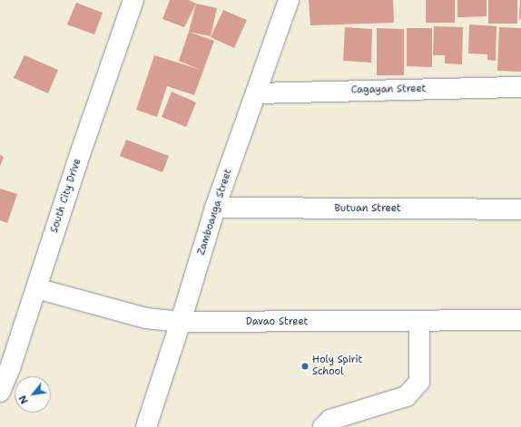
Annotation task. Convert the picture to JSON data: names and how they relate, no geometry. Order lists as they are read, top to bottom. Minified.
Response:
{"streets":{"street":["Cagayan Street","South City Drive","Butuan Street","Zamboanga Street","Davao Street"]},"crossings":[["Cagayan Street","Zamboanga Street"],["South City Drive","Davao Street"],["Butuan Street","Zamboanga Street"],["Zamboanga Street","Davao Street"]],"places":["Holy Spirit School"],"north":"bottom left"}
